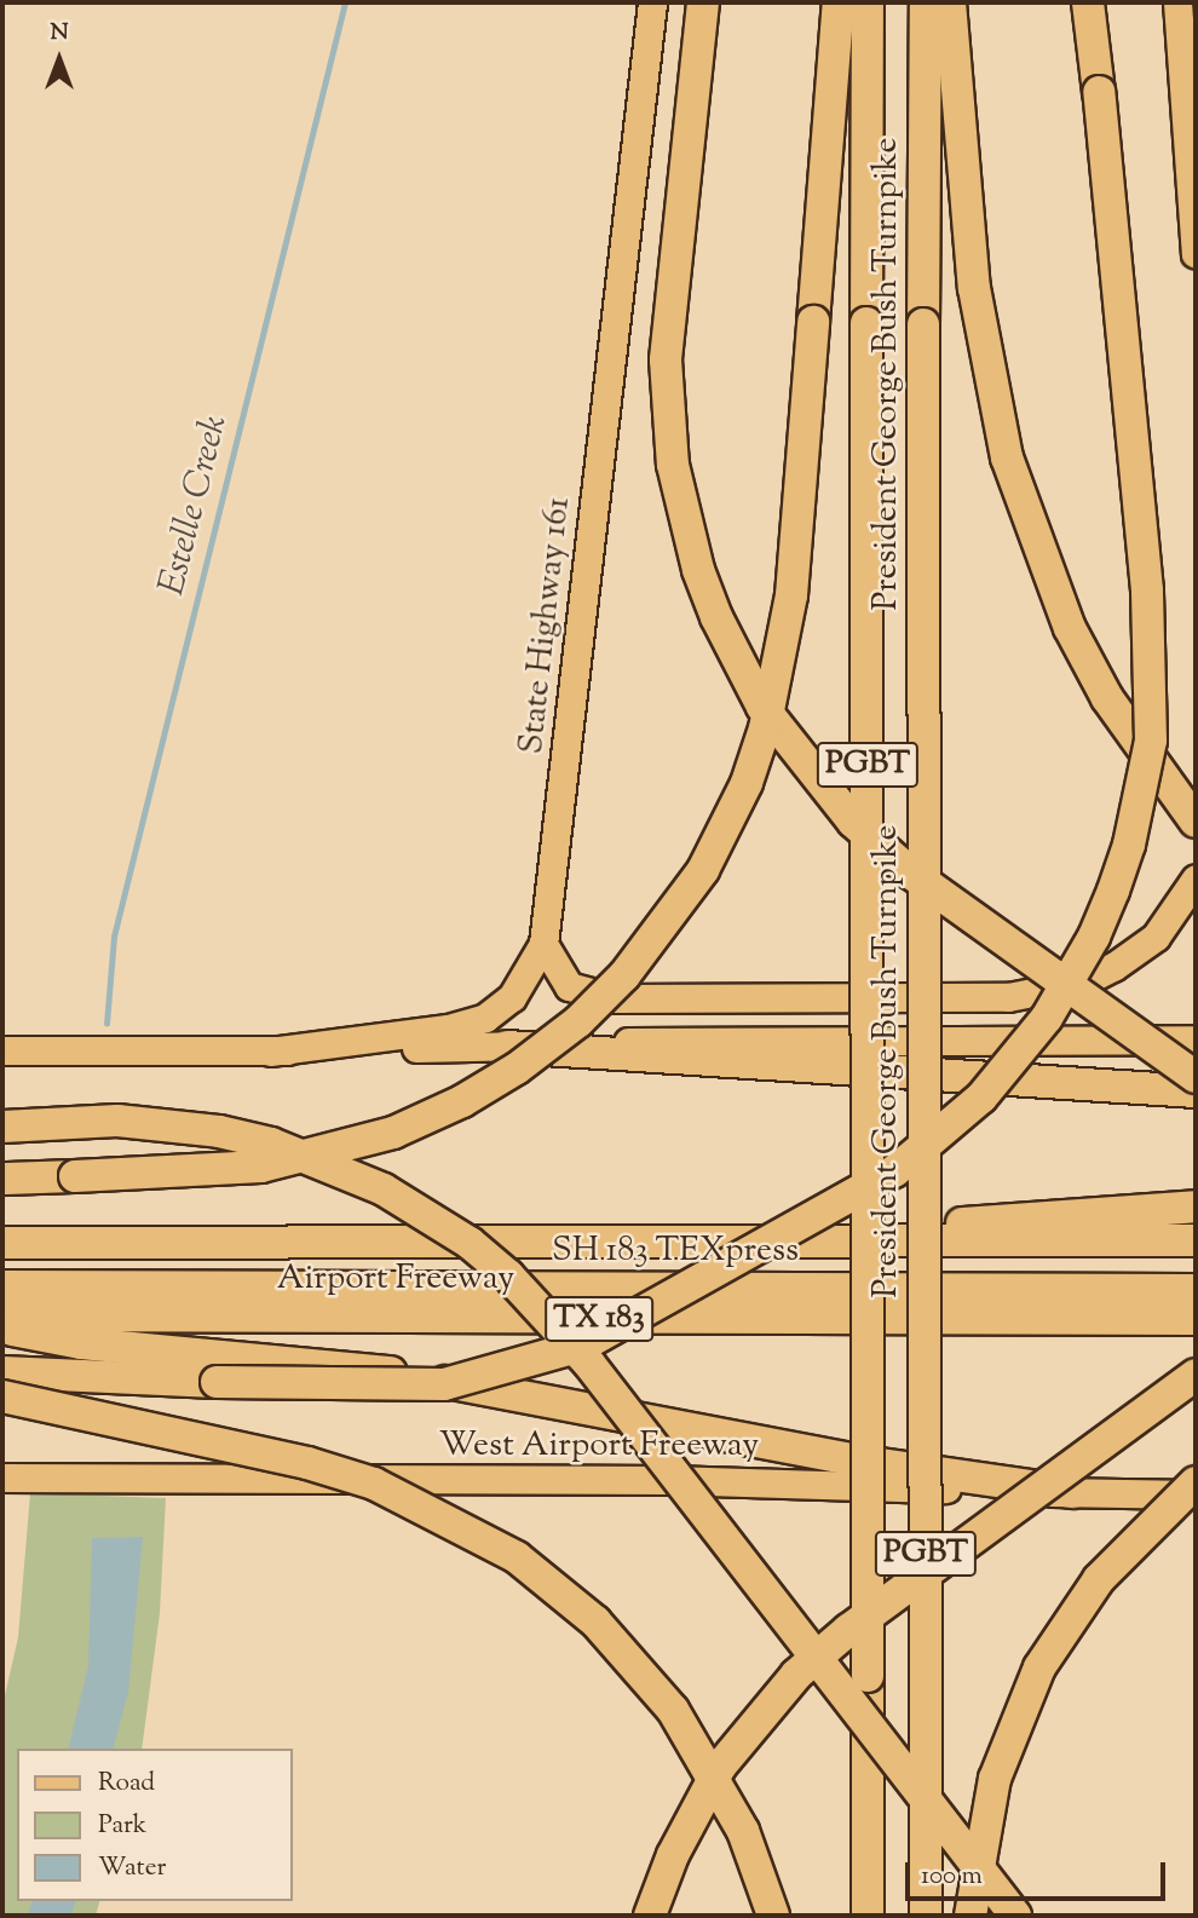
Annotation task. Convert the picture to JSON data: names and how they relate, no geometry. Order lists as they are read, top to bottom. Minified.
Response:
{"streets":{"highway":["President George Bush Turnpike","PGBT","SH 183 TEXpress","Airport Freeway","TX 183"],"main road":["State Highway 161","West Airport Freeway"]},"water":["Estelle Creek"],"legend":["Road","Park","Water"],"scale_bar":"100 m","north":"top"}
